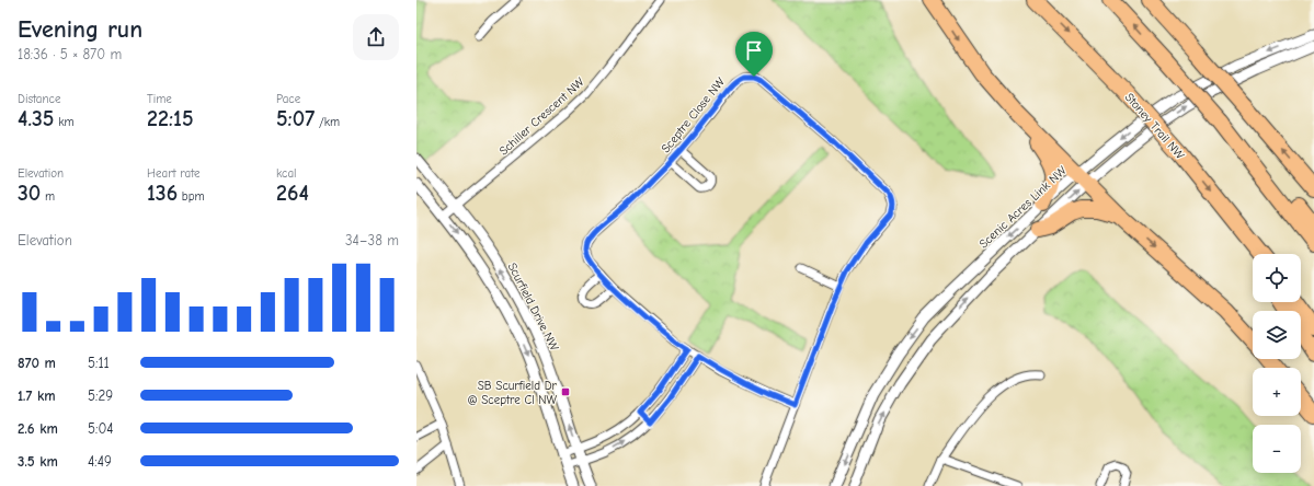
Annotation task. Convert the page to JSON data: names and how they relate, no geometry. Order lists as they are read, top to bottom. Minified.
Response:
{"streets":{"highway":["Stoney Trail NW"],"street":["Sceptre Close NW","Schiller Crescent NW","Scenic Acres Link NW","Scurfield Drive NW"]},"crossings":[["Schiller Crescent NW","Scurfield Drive NW"]],"places":{"transit":["SB Scurfield Dr @ Sceptre Cl NW"]},"page":{"heading":["Evening run","18:36 · 5 × 870 m"],"stats":[["Distance","4.35 km"],["Time","22:15"],["Pace","5:07 /km"],["Elevation","30 m"],["Heart rate","136 bpm"],["kcal","264"]],"chart":["Elevation","34–38 m"],"map_buttons":["+","−"],"list":[{"name":"870 m","note":"5:11"},{"name":"1.7 km","note":"5:29"},{"name":"2.6 km","note":"5:04"},{"name":"3.5 km","note":"4:49"}]}}
